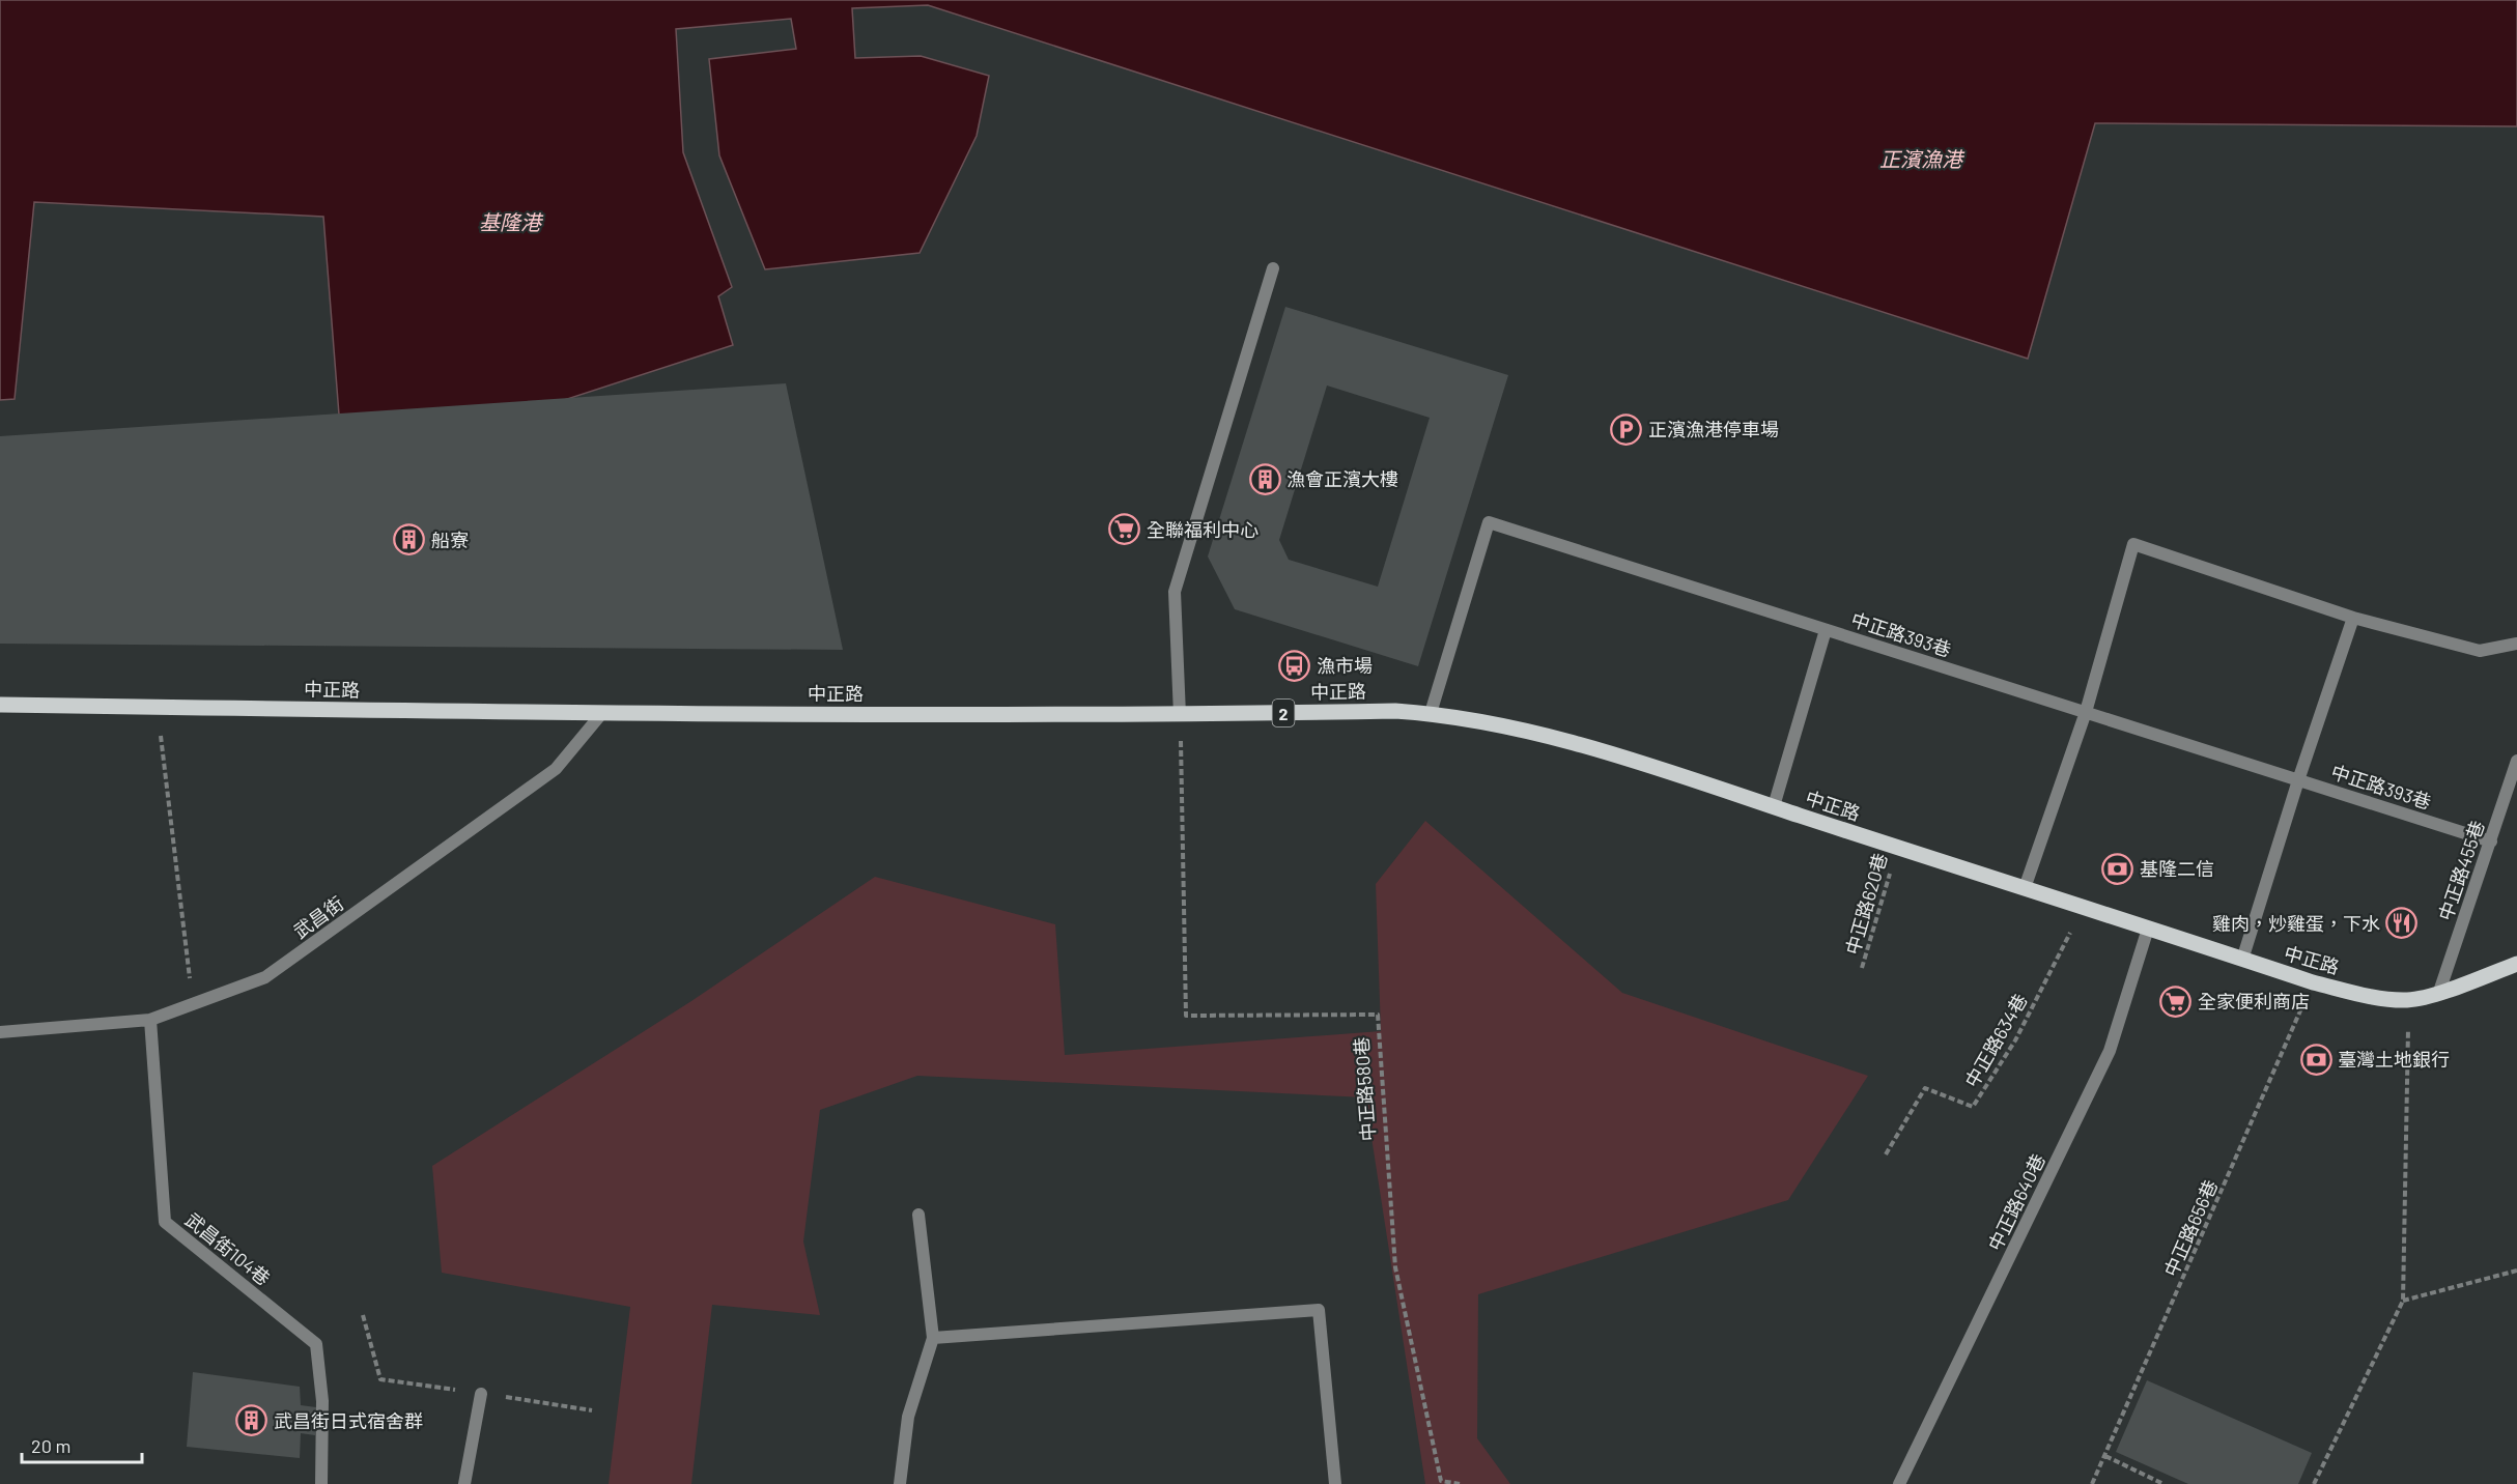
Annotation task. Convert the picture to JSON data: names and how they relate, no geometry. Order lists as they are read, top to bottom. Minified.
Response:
{"streets":{"main road":["中正路","2"],"lane":["中正路393巷","中正路455巷","武昌街","中正路640巷","武昌街104巷"],"path":["中正路620巷","中正路634巷","中正路580巷","中正路656巷"]},"crossings":[["中正路393巷","中正路"],["中正路393巷","中正路455巷"],["中正路","中正路455巷"],["中正路","中正路620巷"],["中正路","武昌街"],["中正路","中正路634巷"],["中正路","中正路580巷"],["中正路","中正路640巷"],["中正路","中正路656巷"],["武昌街","武昌街104巷"]],"water":["正濱漁港","基隆港"],"places":{"parking":["正濱漁港停車場"],"building":["漁會正濱大樓","船寮","武昌街日式宿舍群"],"supermarket":["全聯福利中心","全家便利商店"],"bus stop":["漁市場"],"bank":["基隆二信","臺灣土地銀行"],"restaurant":["雞肉，炒雞蛋，下水"]},"scale_bar":"20 m"}
